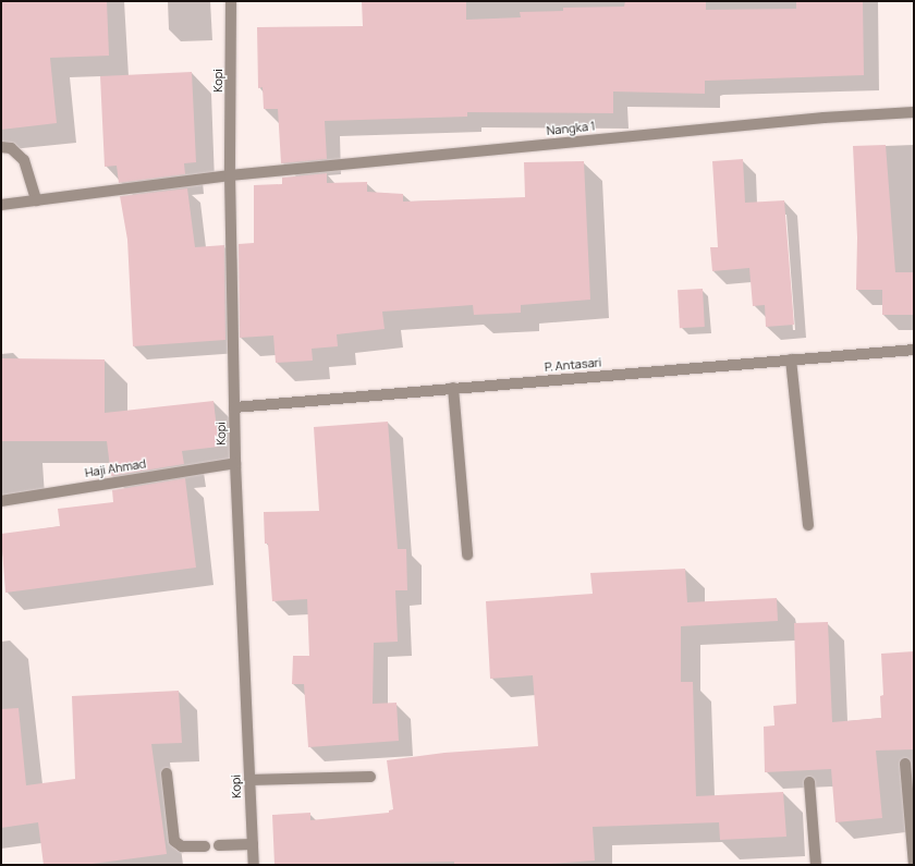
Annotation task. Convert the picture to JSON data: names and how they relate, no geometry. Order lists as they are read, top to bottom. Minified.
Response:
{"streets":{"street":["Kopi","Nangka 1","P. Antasari","Haji Ahmad"]},"crossings":[["Kopi","Nangka 1"],["Kopi","P. Antasari"],["Kopi","Haji Ahmad"]]}
